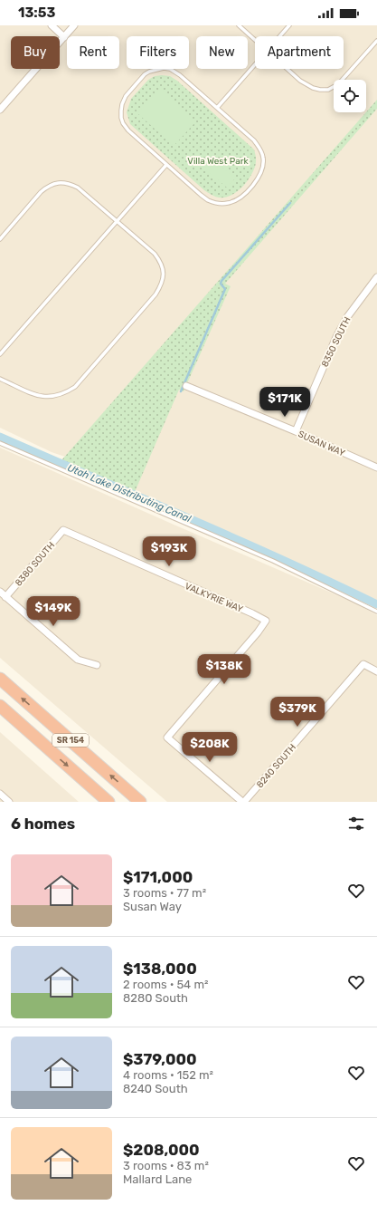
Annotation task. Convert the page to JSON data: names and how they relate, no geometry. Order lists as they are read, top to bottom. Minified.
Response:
{"streets":{"highway":["SR 154"],"street":["8350 SOUTH","SUSAN WAY","8380 SOUTH","VALKYRIE WAY","8240 SOUTH"]},"crossings":[["8350 SOUTH","SUSAN WAY"],["8380 SOUTH","VALKYRIE WAY"],["VALKYRIE WAY","8240 SOUTH"]],"water":["Utah Lake Distributing Canal"],"parks":["Villa West Park"],"page":{"status":"13:53","chip":["Buy","Rent","Filters","New","Apartment"],"price":["$171K","$193K","$149K","$138K","$379K","$208K"],"heading":"6 homes","list":[{"name":"$171,000","note":"3 rooms · 77 m² · Susan Way"},{"name":"$138,000","note":"2 rooms · 54 m² · 8280 South"},{"name":"$379,000","note":"4 rooms · 152 m² · 8240 South"},{"name":"$208,000","note":"3 rooms · 83 m² · Mallard Lane"}]}}
